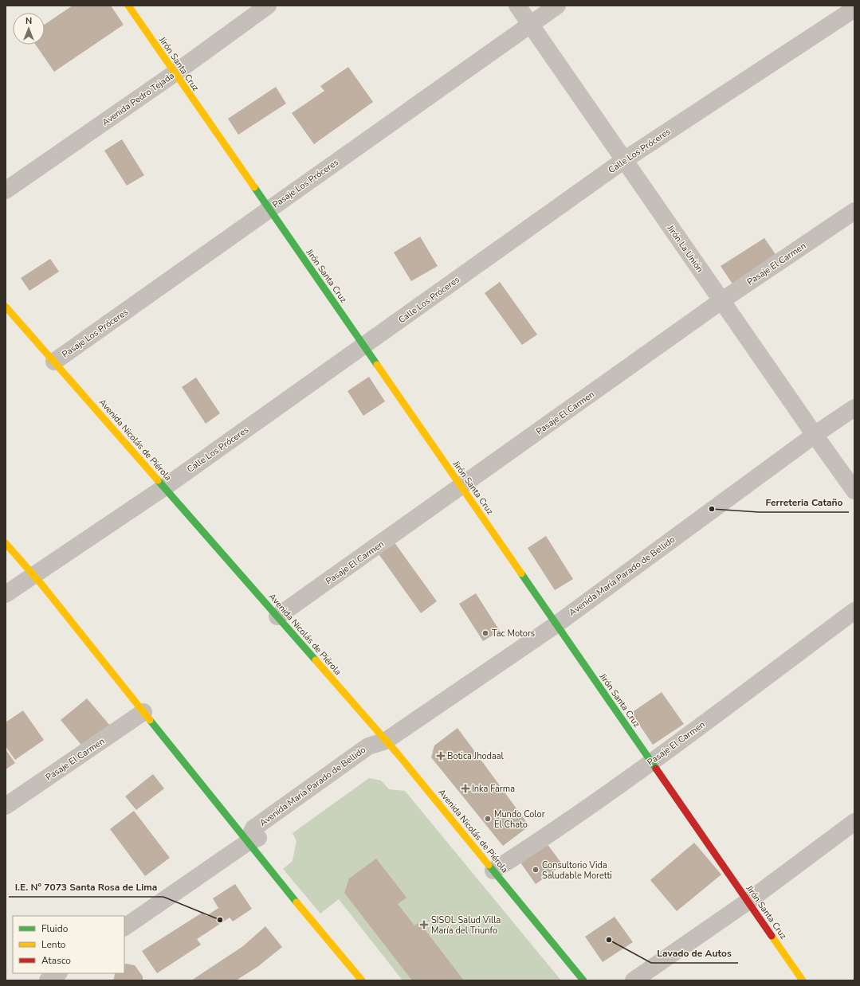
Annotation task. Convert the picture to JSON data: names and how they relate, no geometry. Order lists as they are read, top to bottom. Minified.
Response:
{"streets":{"main road":["Jirón Santa Cruz","Avenida Nicolás de Piérola"],"street":["Avenida Pedro Tejada","Calle Los Próceres","Pasaje Los Próceres","Jirón La Unión","Pasaje El Carmen","Avenida María Parado de Bellido"]},"crossings":[["Jirón Santa Cruz","Avenida Pedro Tejada"],["Jirón Santa Cruz","Calle Los Próceres"],["Jirón Santa Cruz","Pasaje Los Próceres"],["Jirón Santa Cruz","Pasaje El Carmen"],["Jirón Santa Cruz","Avenida María Parado de Bellido"],["Calle Los Próceres","Jirón La Unión"],["Calle Los Próceres","Avenida Nicolás de Piérola"],["Pasaje Los Próceres","Jirón La Unión"],["Pasaje Los Próceres","Avenida Nicolás de Piérola"],["Jirón La Unión","Pasaje El Carmen"],["Jirón La Unión","Avenida María Parado de Bellido"],["Pasaje El Carmen","Avenida Nicolás de Piérola"],["Avenida Nicolás de Piérola","Avenida María Parado de Bellido"]],"places":{"other":["Ferreteria Cataño","Tac Motors","Mundo Color El Chato","Consultorio Vida Saludable Moretti","I.E. N° 7073 Santa Rosa de Lima","Lavado de Autos"],"health":["Botica Jhodaal","Inka Farma","SISOL Salud Villa María del Triunfo"]},"legend":["Fluido","Lento","Atasco"],"north":"top"}
